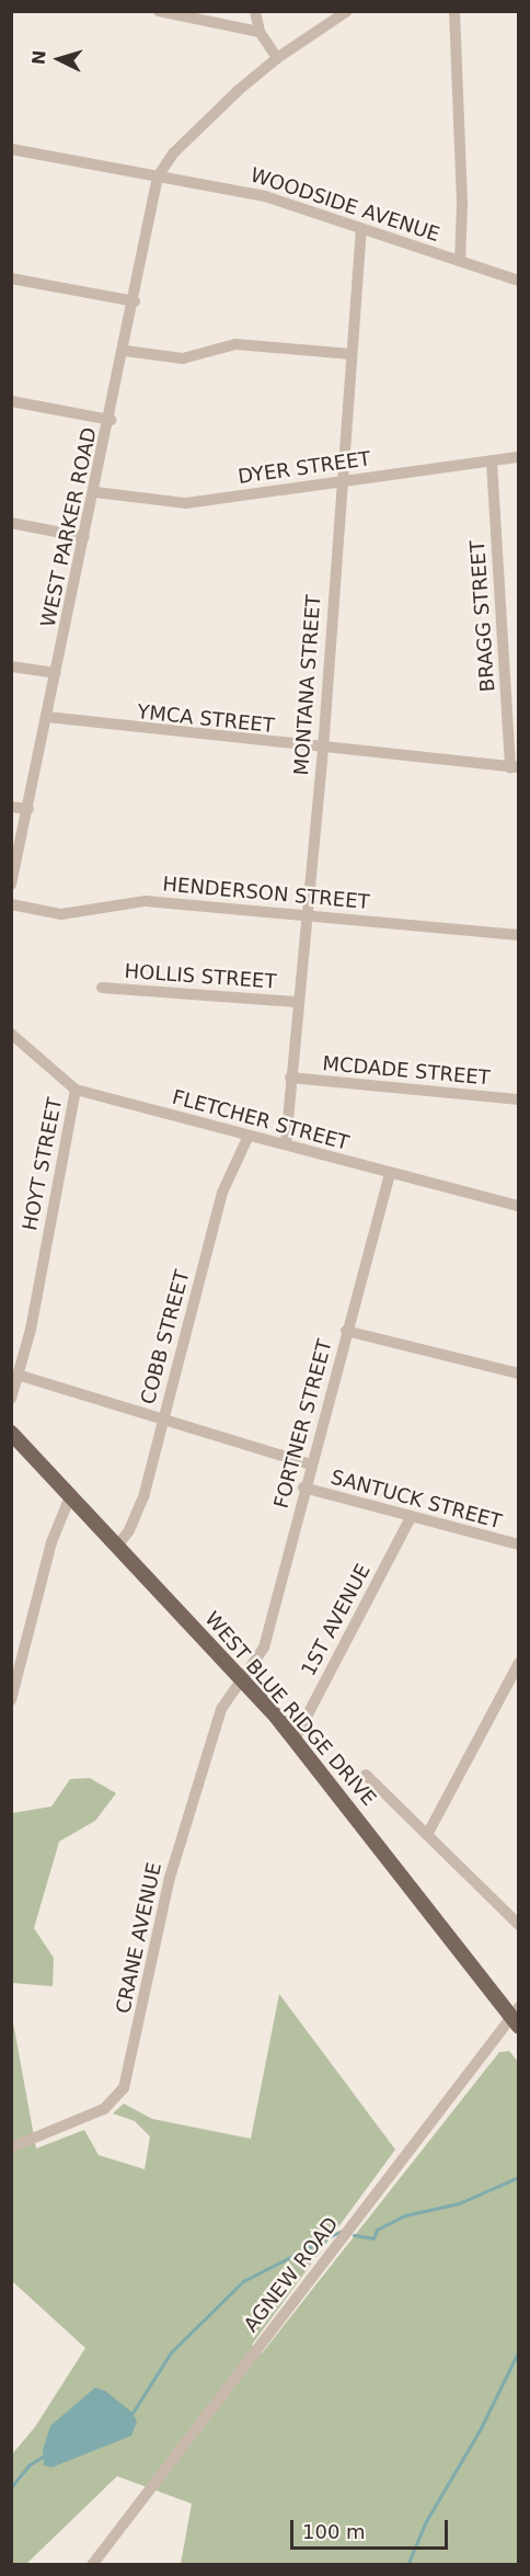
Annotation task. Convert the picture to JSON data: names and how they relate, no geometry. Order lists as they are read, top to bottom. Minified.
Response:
{"streets":{"main road":["WEST BLUE RIDGE DRIVE"],"street":["WOODSIDE AVENUE","DYER STREET","WEST PARKER ROAD","BRAGG STREET","MONTANA STREET","YMCA STREET","HENDERSON STREET","HOLLIS STREET","MCDADE STREET","FLETCHER STREET","HOYT STREET","COBB STREET","FORTNER STREET","SANTUCK STREET","1ST AVENUE","CRANE AVENUE","AGNEW ROAD"]},"crossings":[["WOODSIDE AVENUE","WEST PARKER ROAD"],["WOODSIDE AVENUE","MONTANA STREET"],["DYER STREET","WEST PARKER ROAD"],["DYER STREET","BRAGG STREET"],["DYER STREET","MONTANA STREET"],["WEST PARKER ROAD","YMCA STREET"],["BRAGG STREET","YMCA STREET"],["MONTANA STREET","YMCA STREET"],["MONTANA STREET","HENDERSON STREET"],["MONTANA STREET","HOLLIS STREET"],["MONTANA STREET","MCDADE STREET"],["MONTANA STREET","FLETCHER STREET"],["FLETCHER STREET","HOYT STREET"],["FLETCHER STREET","COBB STREET"],["FLETCHER STREET","FORTNER STREET"],["HOYT STREET","SANTUCK STREET"],["COBB STREET","SANTUCK STREET"],["COBB STREET","WEST BLUE RIDGE DRIVE"],["FORTNER STREET","SANTUCK STREET"],["FORTNER STREET","WEST BLUE RIDGE DRIVE"],["FORTNER STREET","CRANE AVENUE"],["SANTUCK STREET","1ST AVENUE"],["1ST AVENUE","WEST BLUE RIDGE DRIVE"],["WEST BLUE RIDGE DRIVE","CRANE AVENUE"],["WEST BLUE RIDGE DRIVE","AGNEW ROAD"]],"scale_bar":"100 m","north":"left"}
